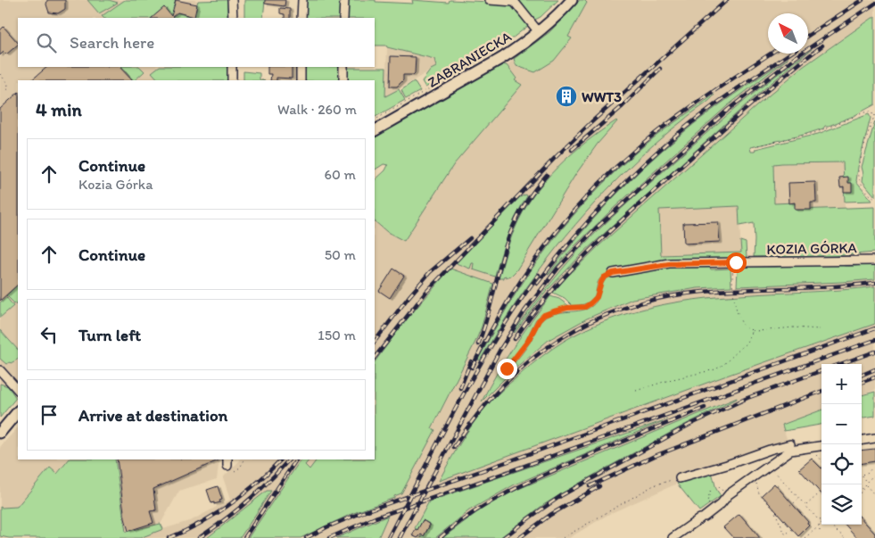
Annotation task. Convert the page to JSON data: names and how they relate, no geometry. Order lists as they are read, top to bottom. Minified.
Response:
{"streets":{"main road":["ZABRANIECKA"],"street":["KOZIA GÓRKA"]},"places":{"building":["WWT3"]},"north":"top left","page":{"search":"Search here","heading":["4 min","Walk · 260 m"],"list":[["Continue","Kozia Górka","60 m"],["Continue","50 m"],["Turn left","150 m"],"Arrive at destination"],"map_buttons":["+","−"]}}
